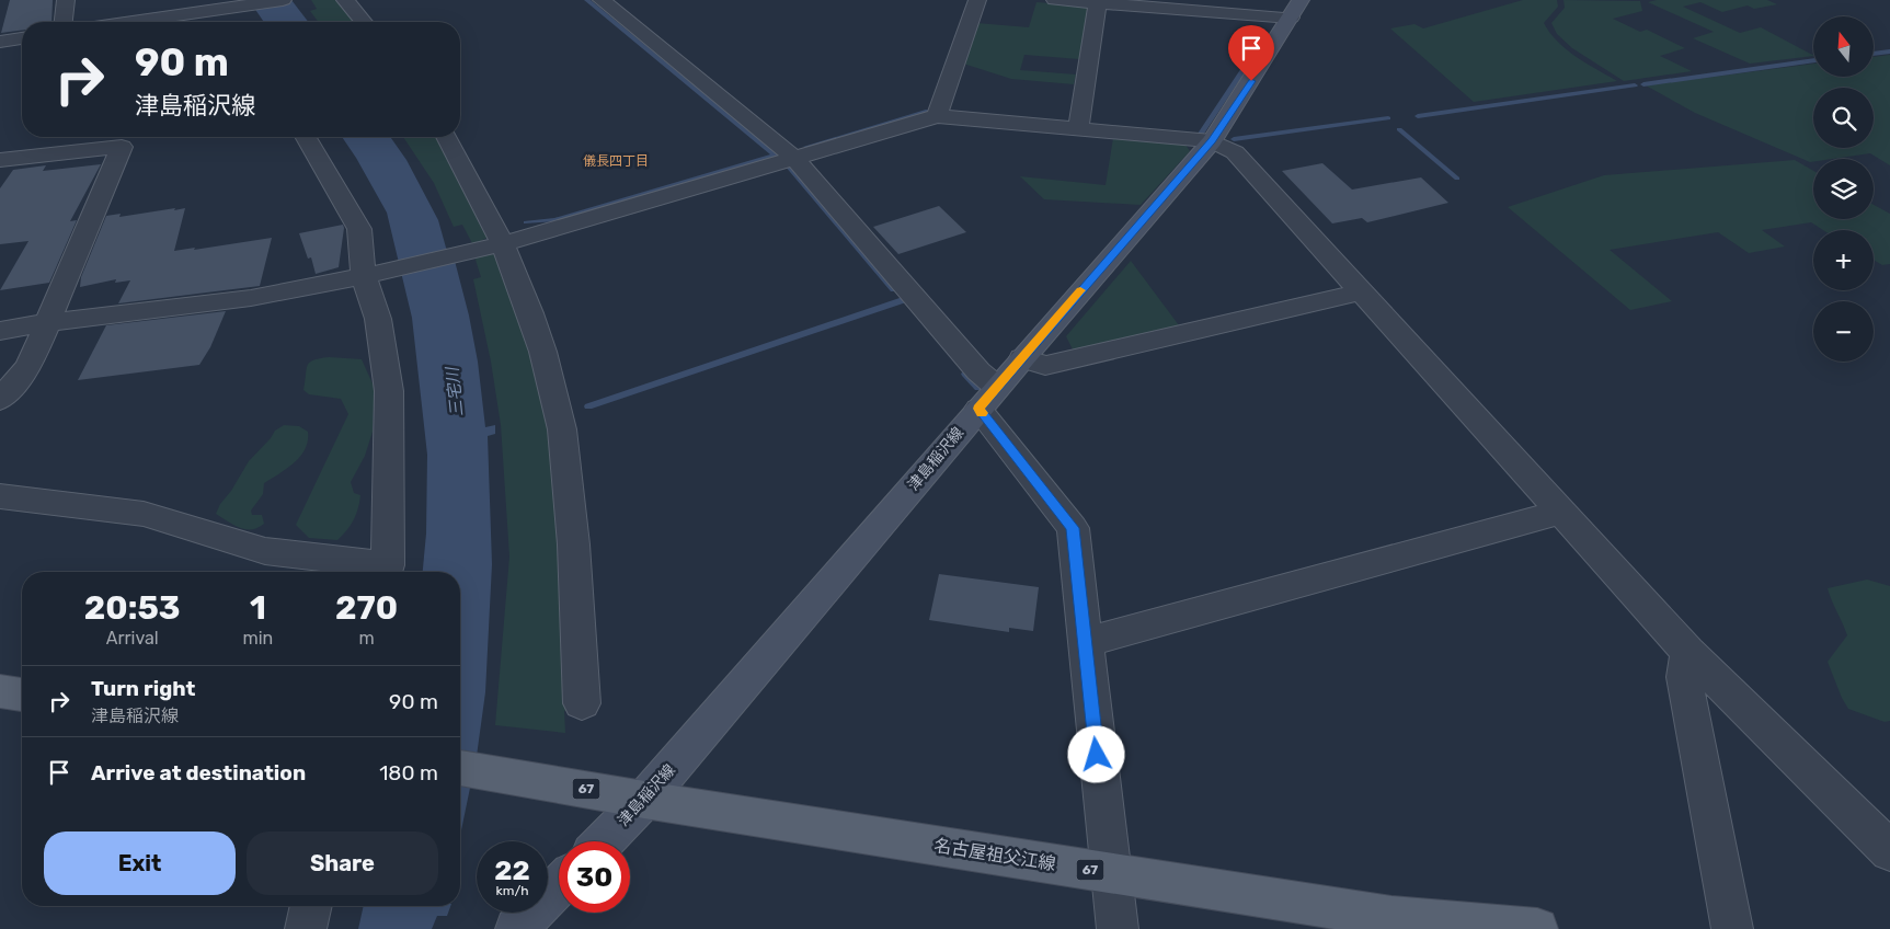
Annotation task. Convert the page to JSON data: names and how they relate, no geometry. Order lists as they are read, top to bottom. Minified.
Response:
{"streets":{"main road":["津島稲沢線","67","名古屋祖父江線"]},"crossings":[["津島稲沢線","名古屋祖父江線"]],"districts":["儀長四丁目"],"water":["三宅川"],"north":"top","page":{"map_buttons":["+","−"],"turn":["90 m","津島稲沢線"],"eta":["20:53","Arrival","1","min","270","m"],"list":[{"name":"Turn right","note":"津島稲沢線","value":"90 m"},{"name":"Arrive at destination","value":"180 m"}],"buttons":["Exit","Share"],"speed":"22 km/h","limit":"30"}}
